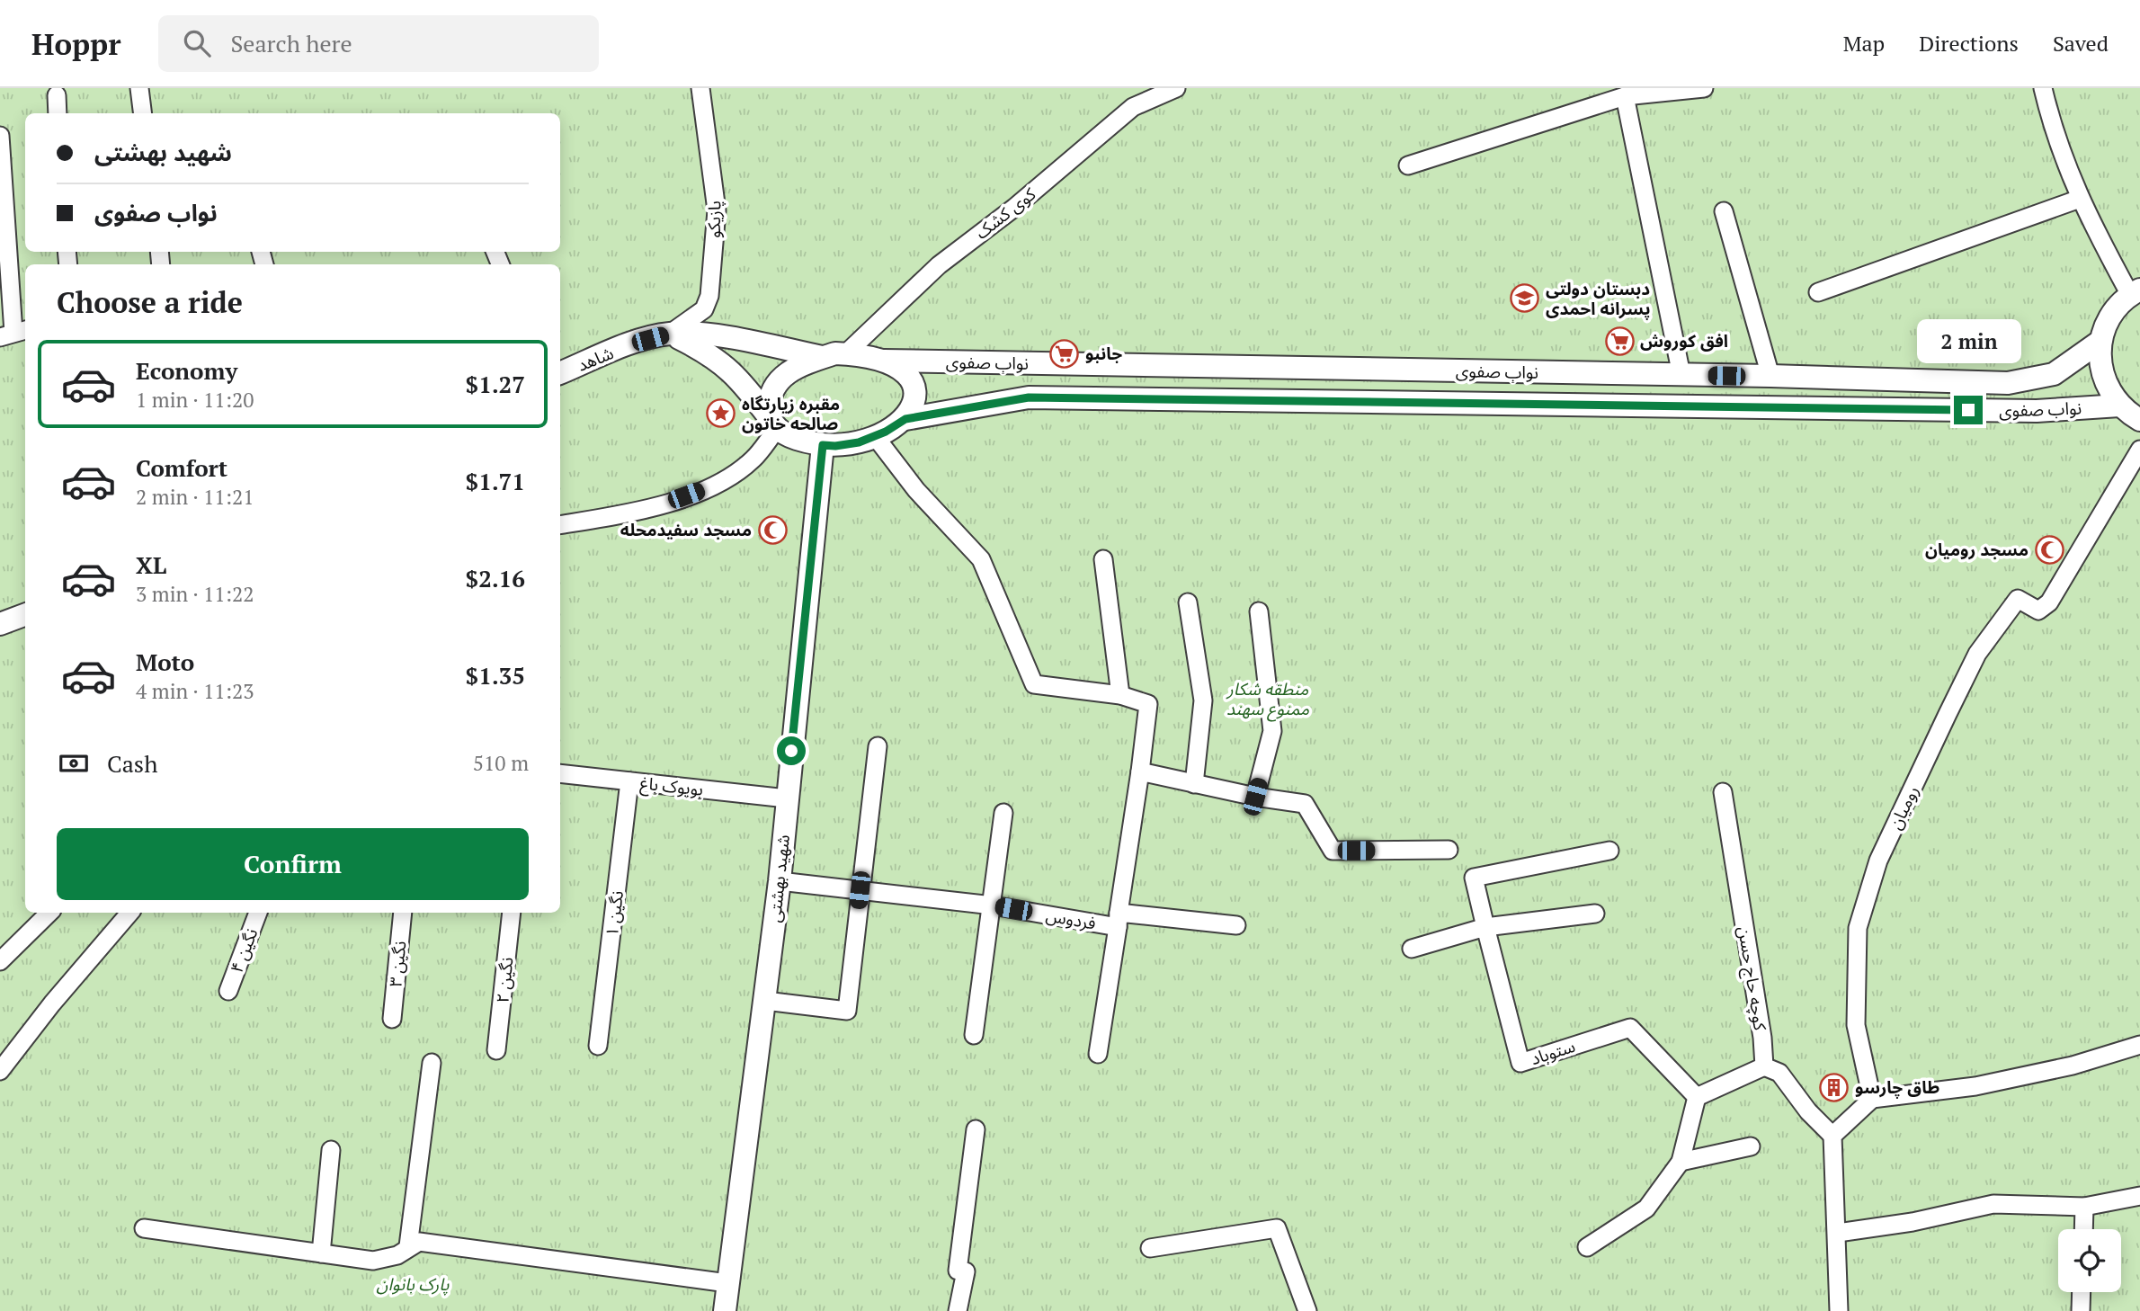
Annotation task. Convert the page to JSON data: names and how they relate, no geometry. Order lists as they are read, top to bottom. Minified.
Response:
{"streets":{"street":["کوی کشک","پازیکو","شاهد","نواب صفوی","بویوک باغ","رومیان","شهید بهشتی","نگین ۱","فردوس","نگین ۴","نگین ۳","کوچه حاج حسن","نگین ۲","ستوباد"]},"crossings":[["کوی کشک","شاهد"],["کوی کشک","نواب صفوی"],["کوی کشک","شهید بهشتی"],["پازیکو","شاهد"],["شاهد","نواب صفوی"],["شاهد","شهید بهشتی"],["نواب صفوی","شهید بهشتی"],["بویوک باغ","شهید بهشتی"],["بویوک باغ","نگین ۱"],["شهید بهشتی","فردوس"]],"parks":["منطقه شکار ممنوع سهند","پارک بانوان"],"places":{"school or university":["دبستان دولتی پسرانه احمدی"],"supermarket":["افق کوروش","جانبو"],"place":["مقبره زیارتگاه صالحه خاتون"],"mosque":["مسجد سفیدمحله","مسجد رومیان"],"building":["طاق چارسو"]},"page":{"header":"Hoppr","search":"Search here","nav":["Map","Directions","Saved"],"banner":["شهید بهشتی","نواب صفوی"],"heading":"Choose a ride","bubble":"2 min","list":[{"name":"Economy","note":"1 min · 11:20","value":"$1.27"},{"name":"Comfort","note":"2 min · 11:21","value":"$1.71"},{"name":"XL","note":"3 min · 11:22","value":"$2.16"},{"name":"Moto","note":"4 min · 11:23","value":"$1.35"}],"pay":["Cash","510 m"],"buttons":"Confirm"}}
